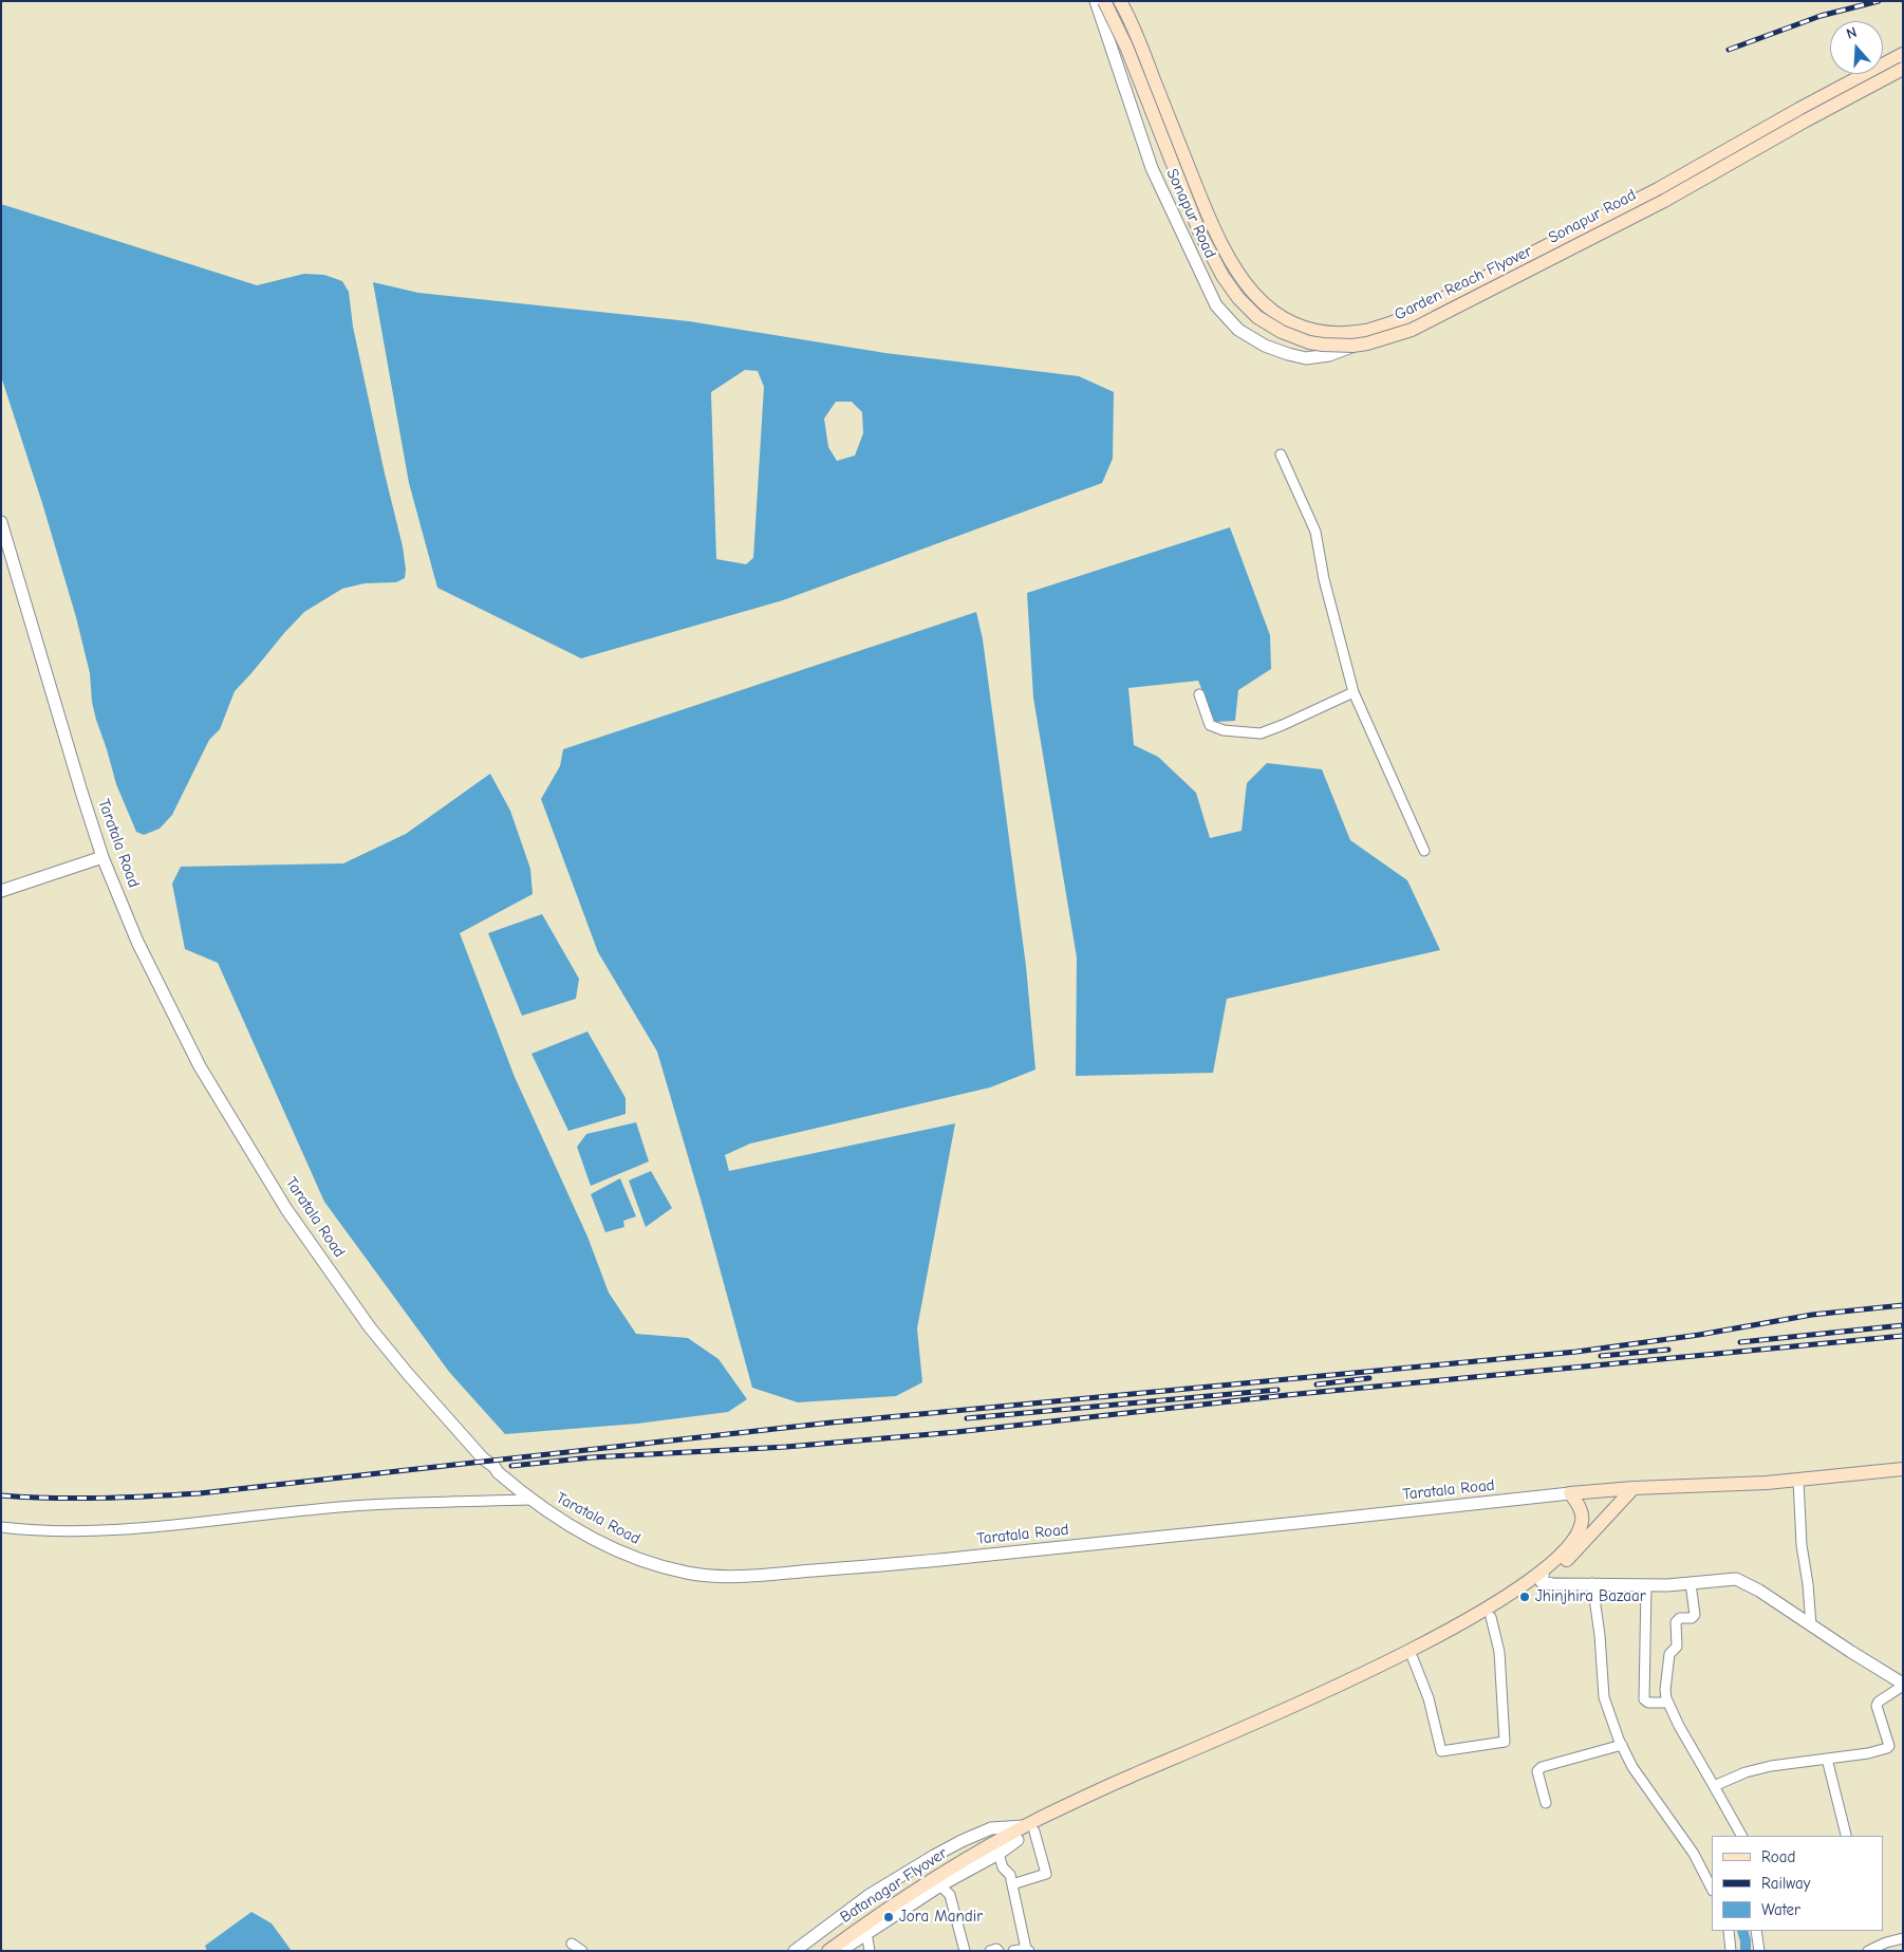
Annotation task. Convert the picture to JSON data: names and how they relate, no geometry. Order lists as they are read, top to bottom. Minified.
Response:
{"streets":{"main road":["Garden Reach Flyover","Taratala Road","Batanagar Flyover"],"street":["Sonapur Road"]},"crossings":[["Sonapur Road","Garden Reach Flyover"]],"places":["Jhinjhira Bazaar","Jora Mandir"],"legend":["Road","Railway","Water"],"north":"top"}
